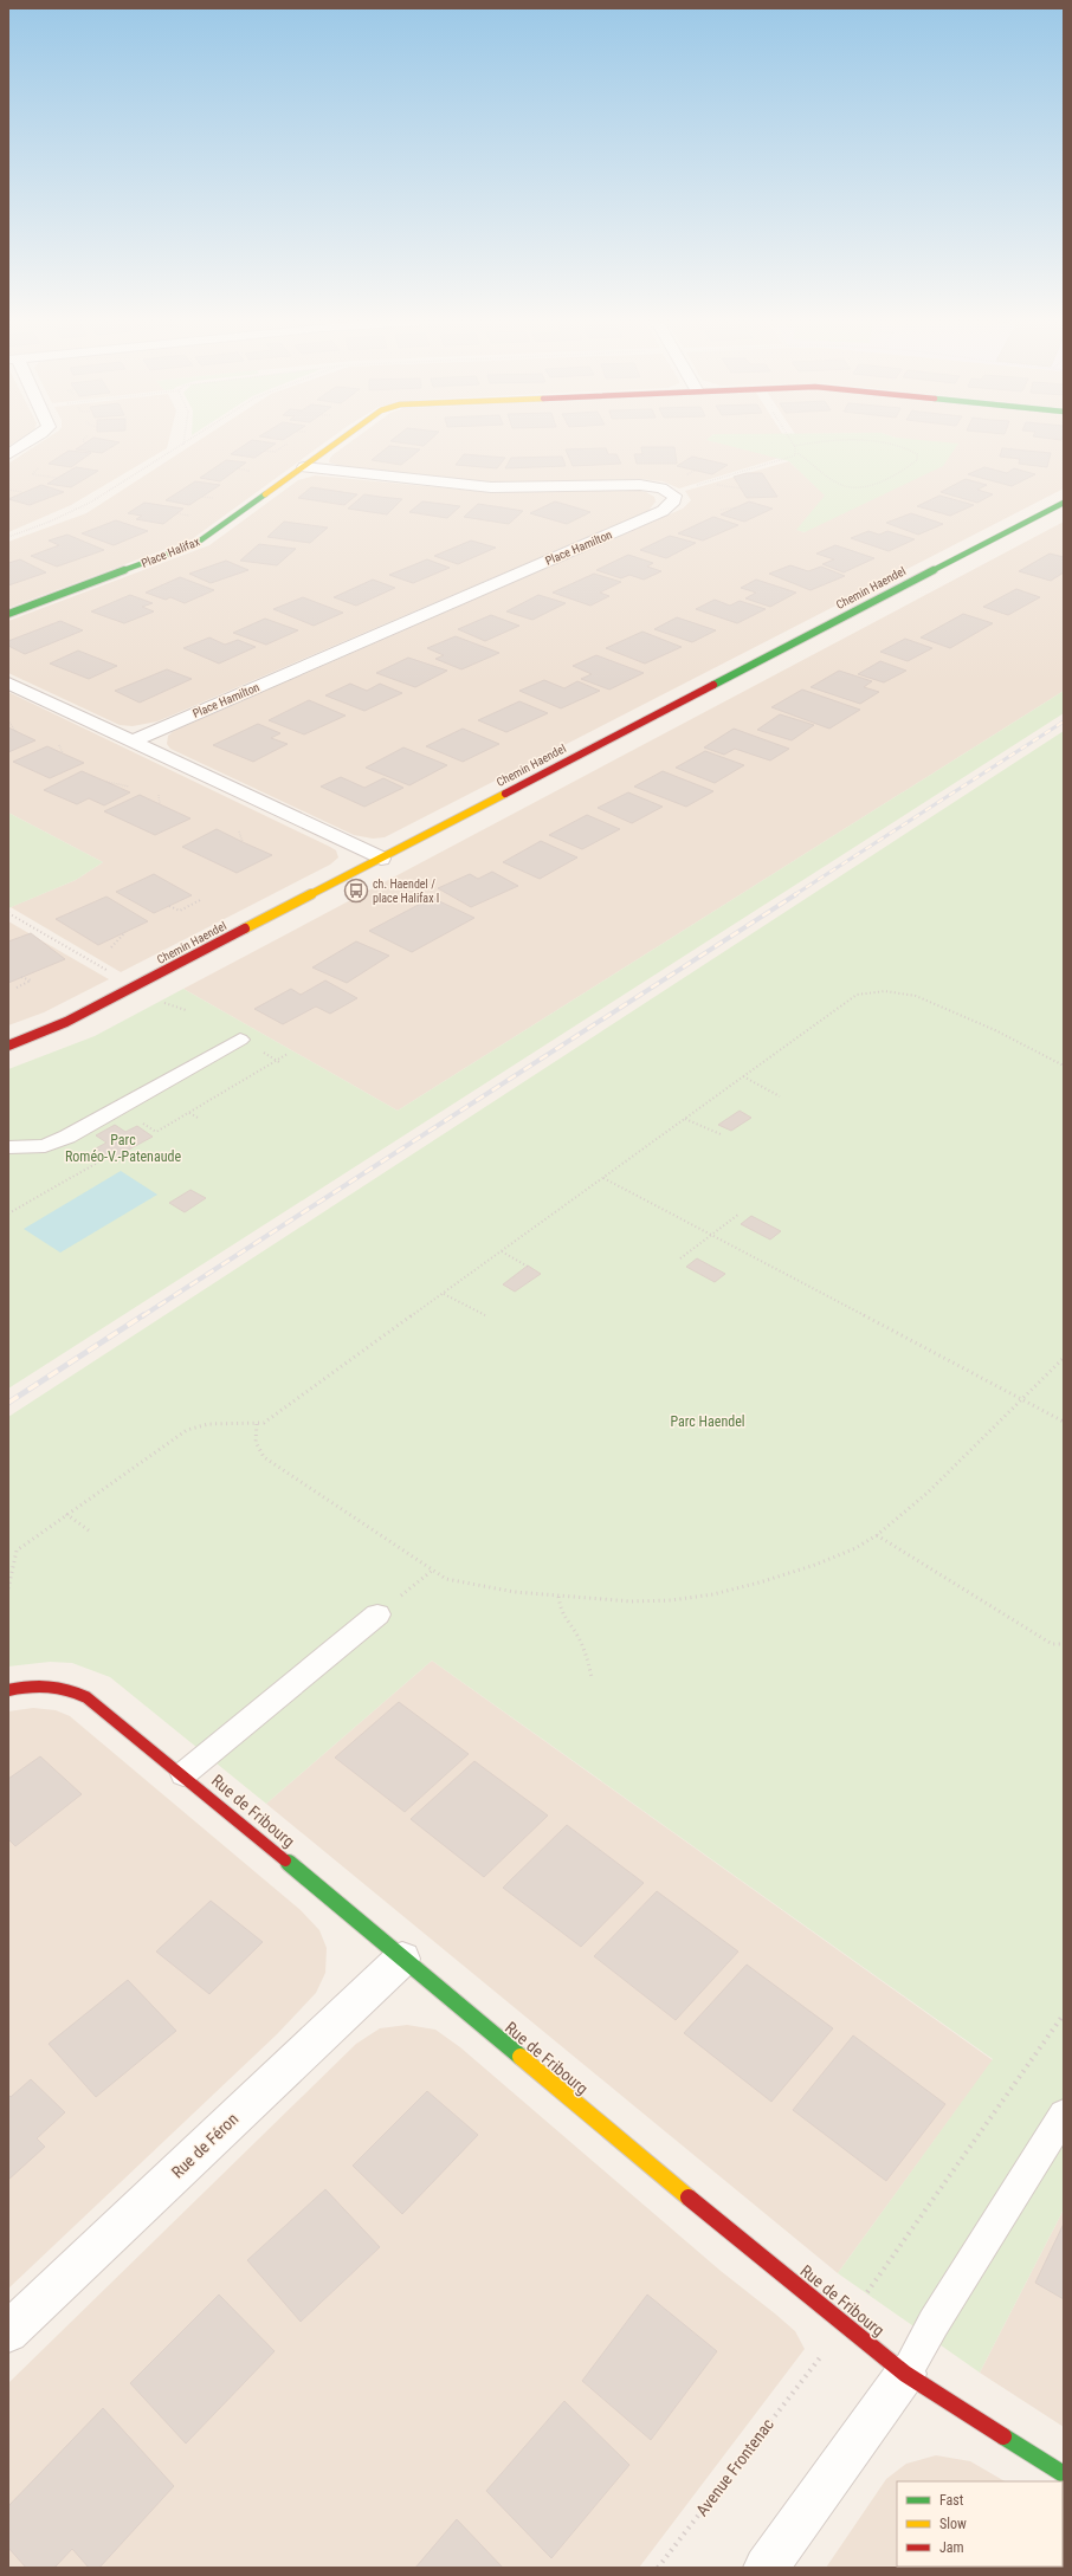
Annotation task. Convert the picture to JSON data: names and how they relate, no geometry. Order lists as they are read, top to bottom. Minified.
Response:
{"streets":{"street":["Place Hamilton","Place Halifax","Chemin Haendel","Rue de Fribourg","Rue de Féron"],"path":["Avenue Frontenac"]},"crossings":[["Place Hamilton","Place Halifax"],["Rue de Fribourg","Rue de Féron"]],"parks":["Parc Roméo-V.-Patenaude","Parc Haendel"],"places":{"bus stop":["ch. Haendel / place Halifax I"]},"legend":["Fast","Slow","Jam"]}
